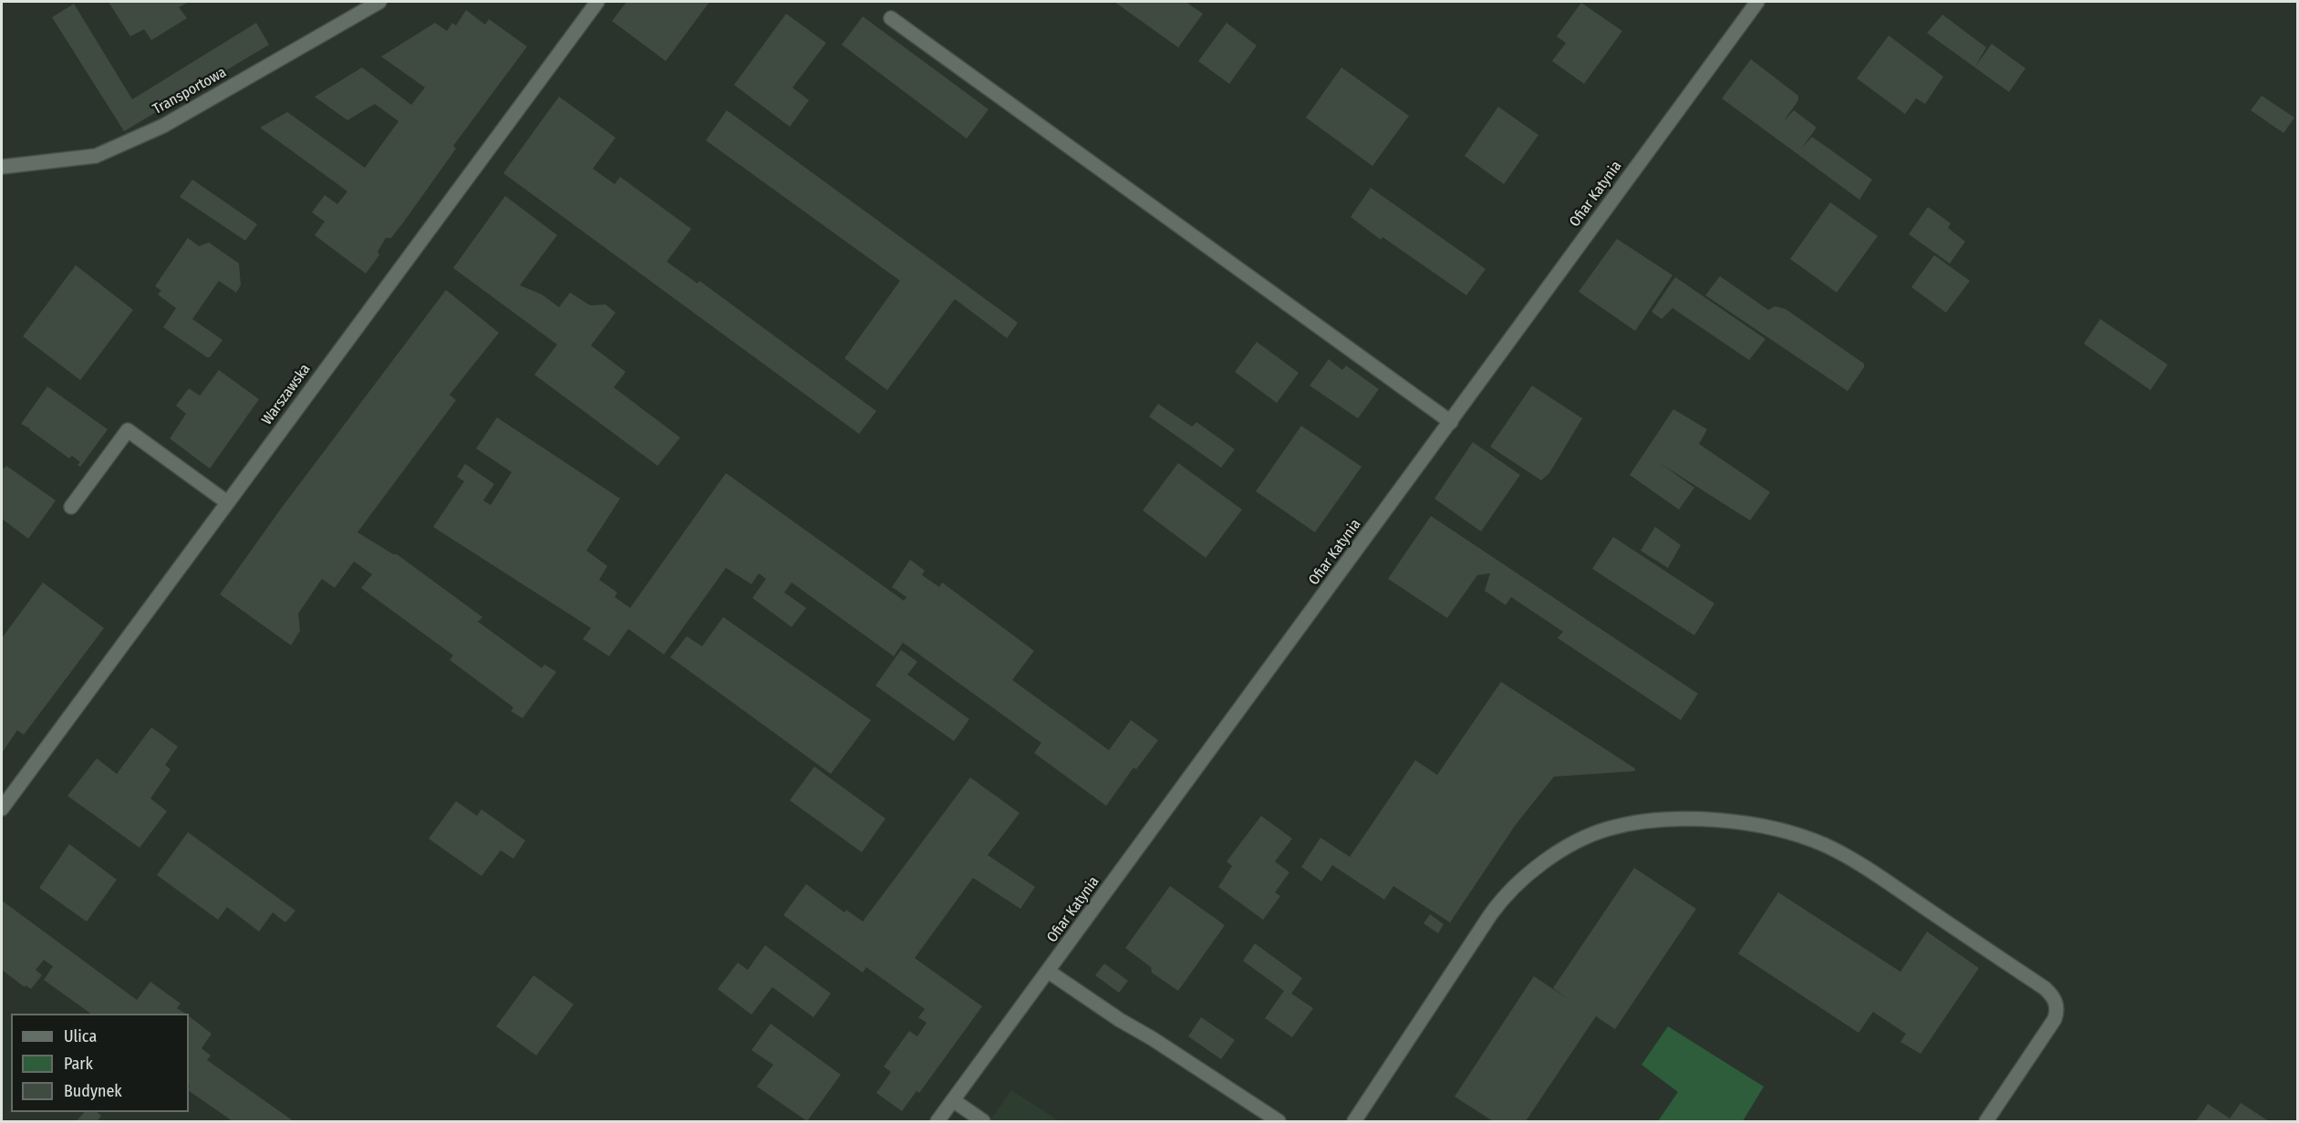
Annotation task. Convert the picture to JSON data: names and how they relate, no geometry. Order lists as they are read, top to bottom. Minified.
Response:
{"streets":{"street":["Transportowa","Ofiar Katynia","Warszawska"]},"legend":["Ulica","Park","Budynek"]}
